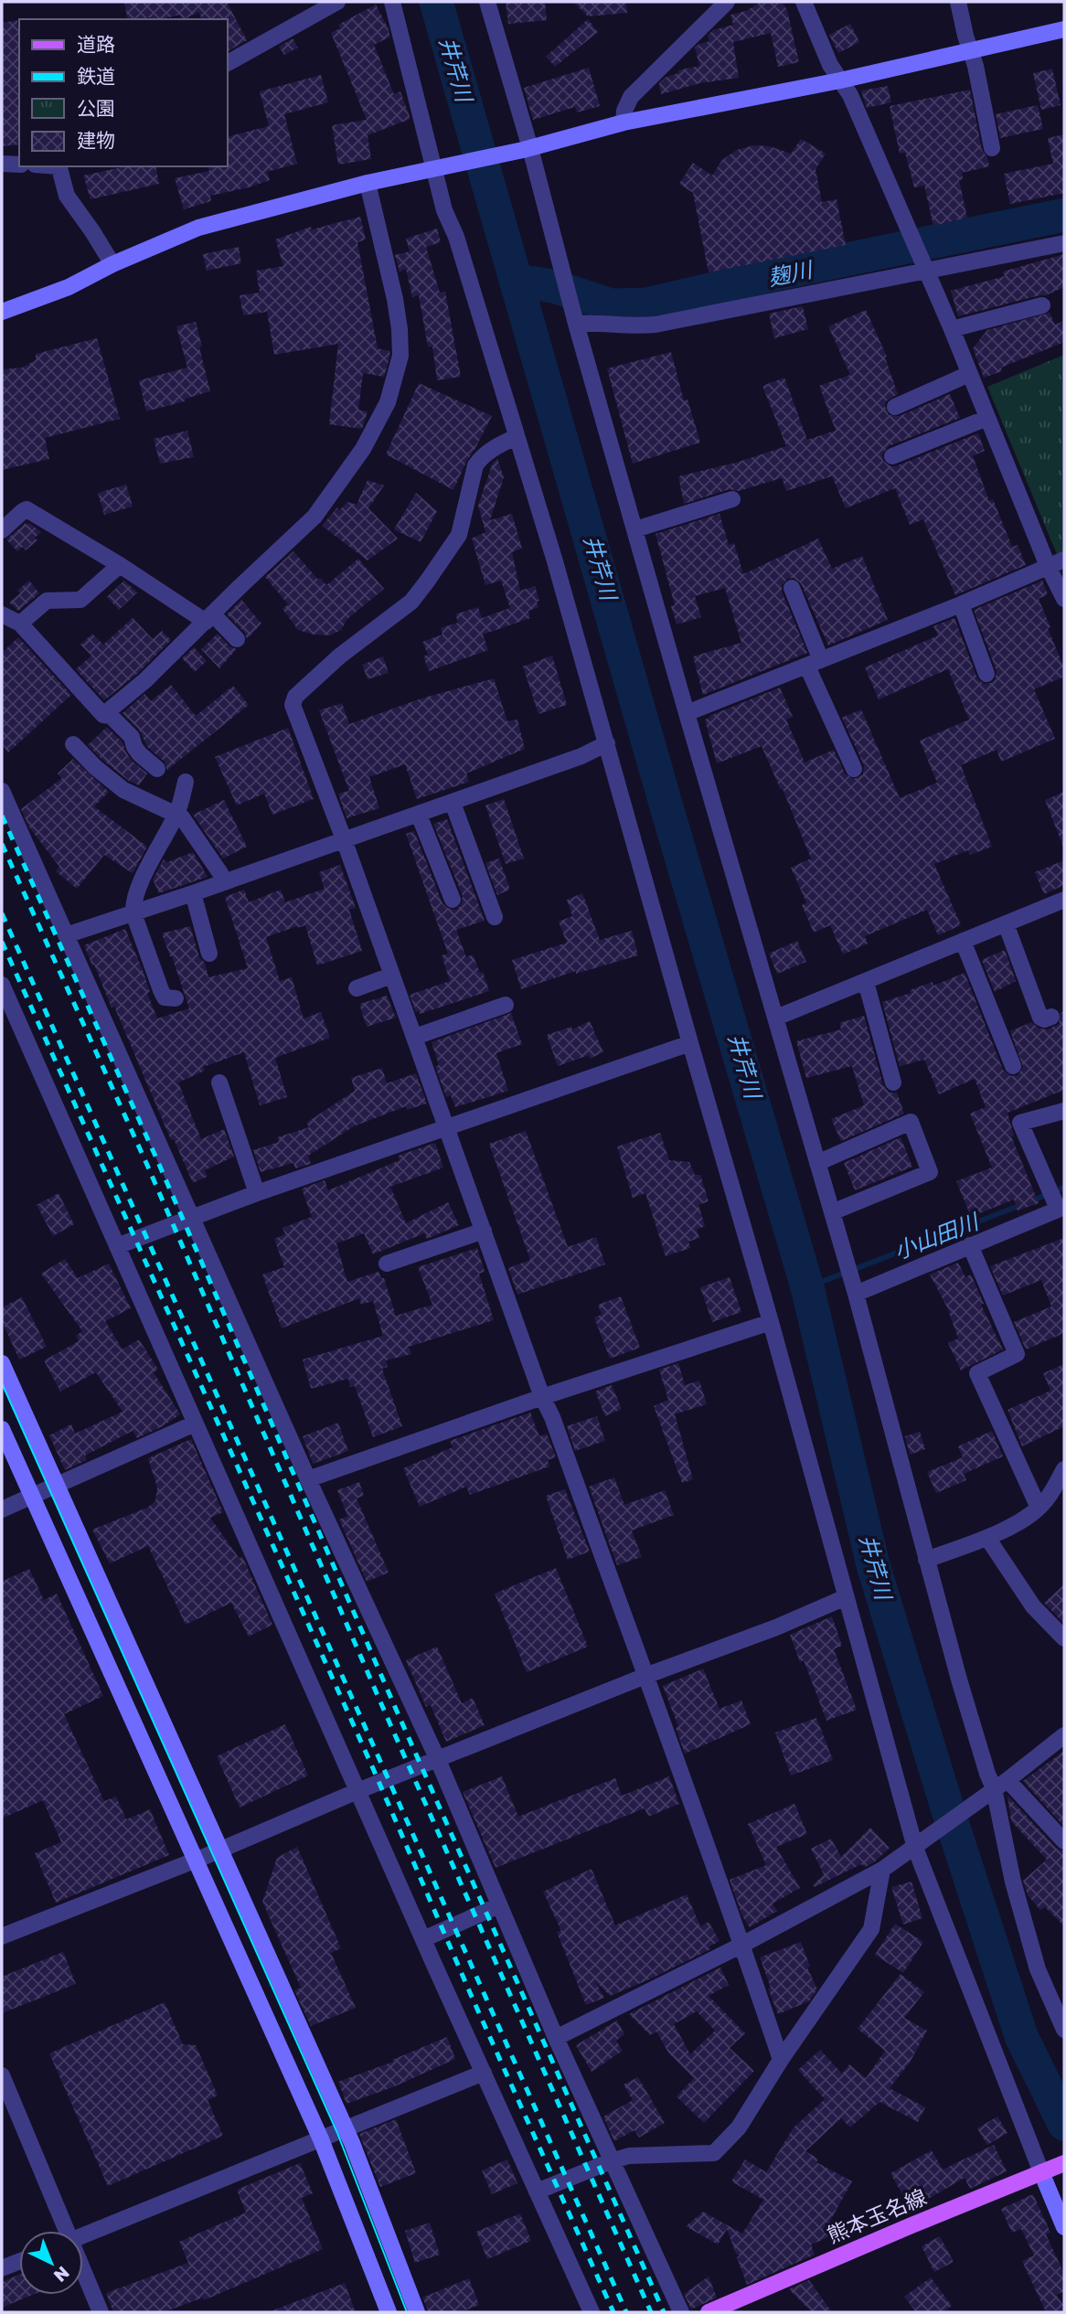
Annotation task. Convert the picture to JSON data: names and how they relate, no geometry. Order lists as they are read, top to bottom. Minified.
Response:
{"streets":{"main road":["熊本玉名線"]},"water":["井芹川","麹川","小山田川"],"legend":["道路","鉄道","公園","建物"],"north":"bottom right"}
